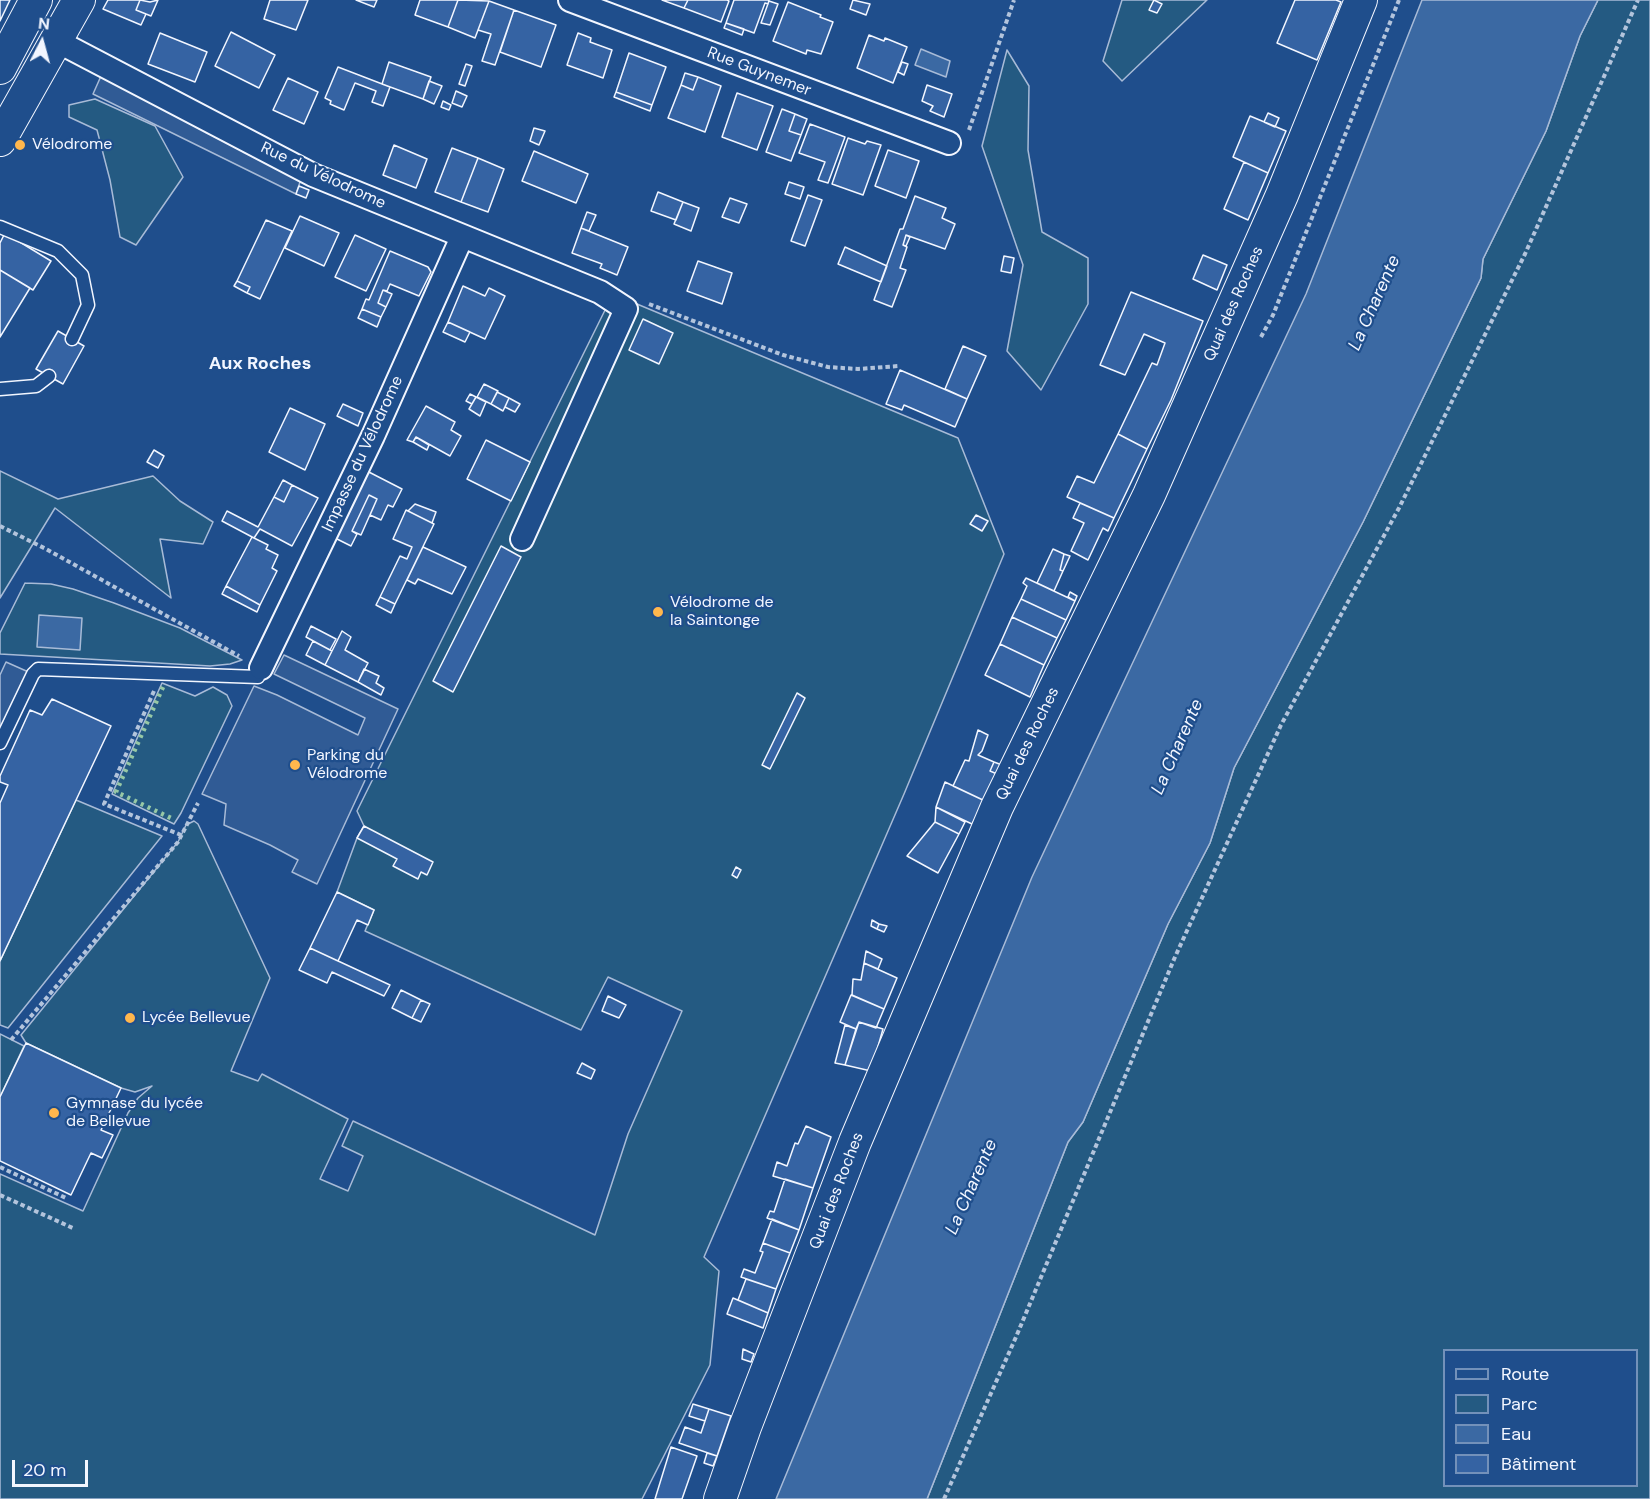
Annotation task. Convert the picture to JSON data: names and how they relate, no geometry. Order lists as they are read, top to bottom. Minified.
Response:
{"streets":{"street":["Rue Guynemer","Rue du Vélodrome","Quai des Roches","Impasse du Vélodrome"]},"crossings":[["Rue du Vélodrome","Impasse du Vélodrome"]],"districts":["Aux Roches"],"water":["La Charente"],"places":["Vélodrome","Vélodrome de la Saintonge","Parking du Vélodrome","Lycée Bellevue","Gymnase du lycée de Bellevue"],"legend":["Route","Parc","Eau","Bâtiment"],"scale_bar":"20 m","north":"top"}
